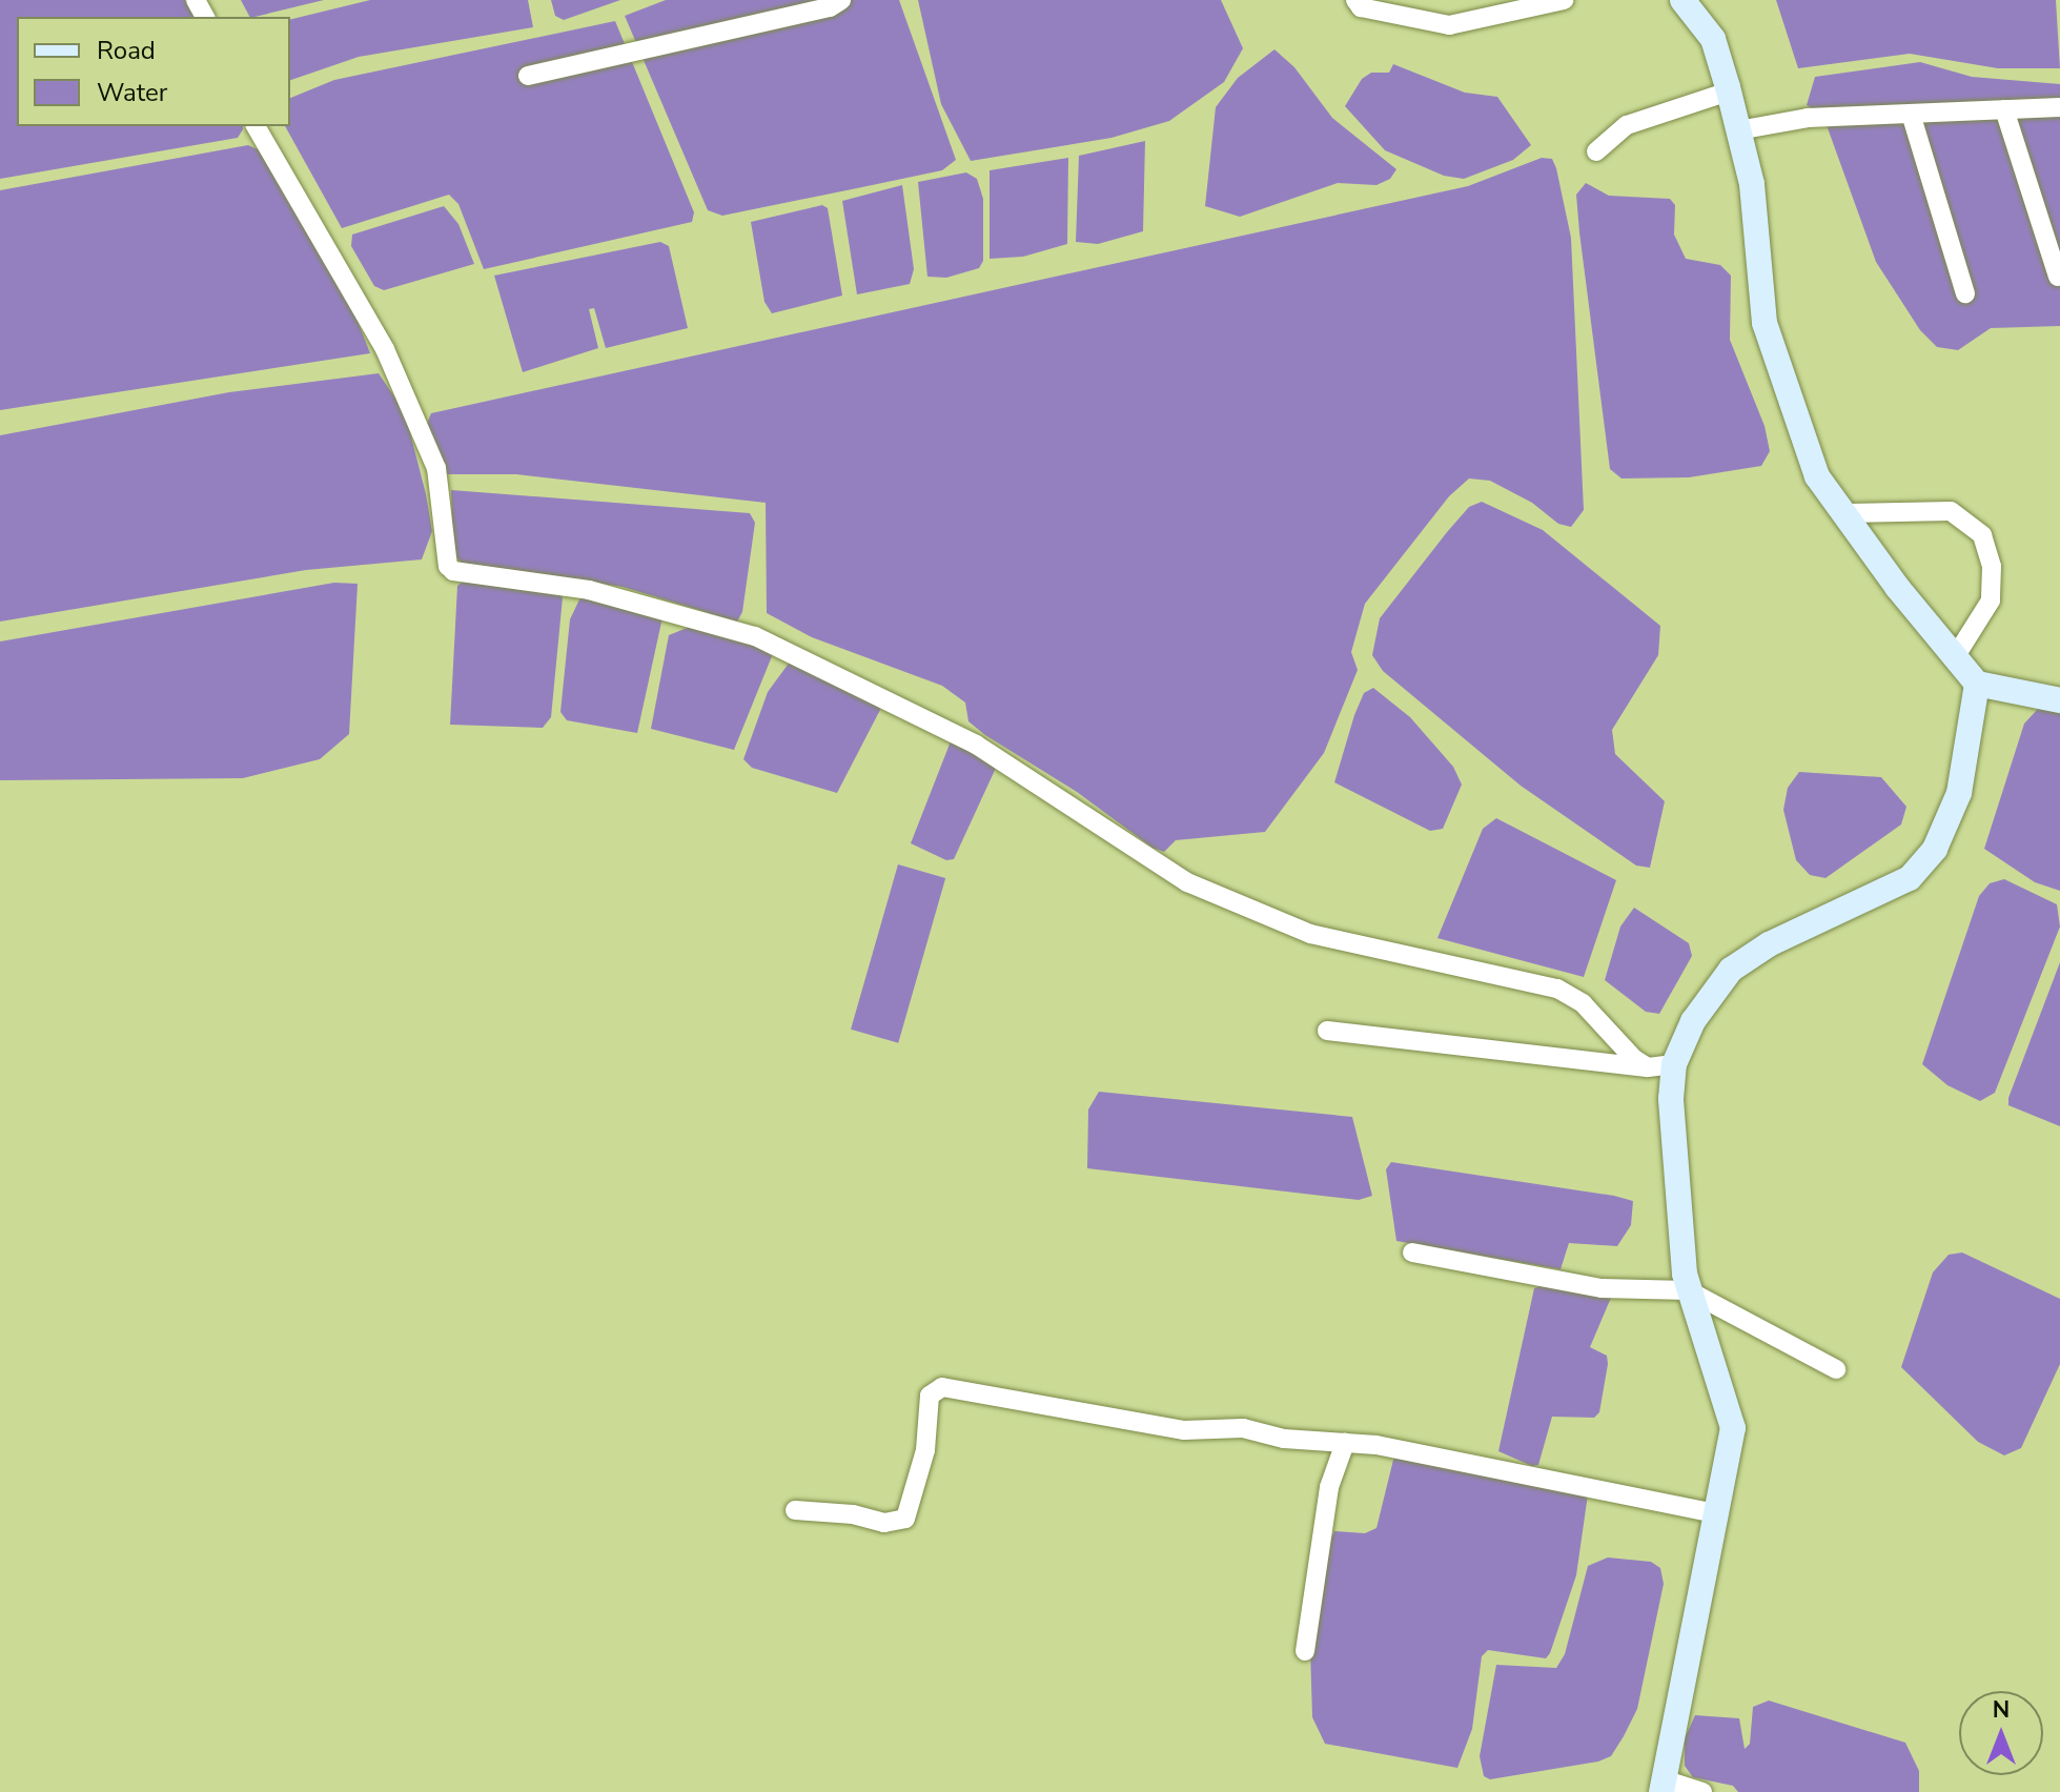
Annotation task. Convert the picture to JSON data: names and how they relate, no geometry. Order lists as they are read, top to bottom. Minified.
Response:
{"legend":["Road","Water"],"north":"top"}
